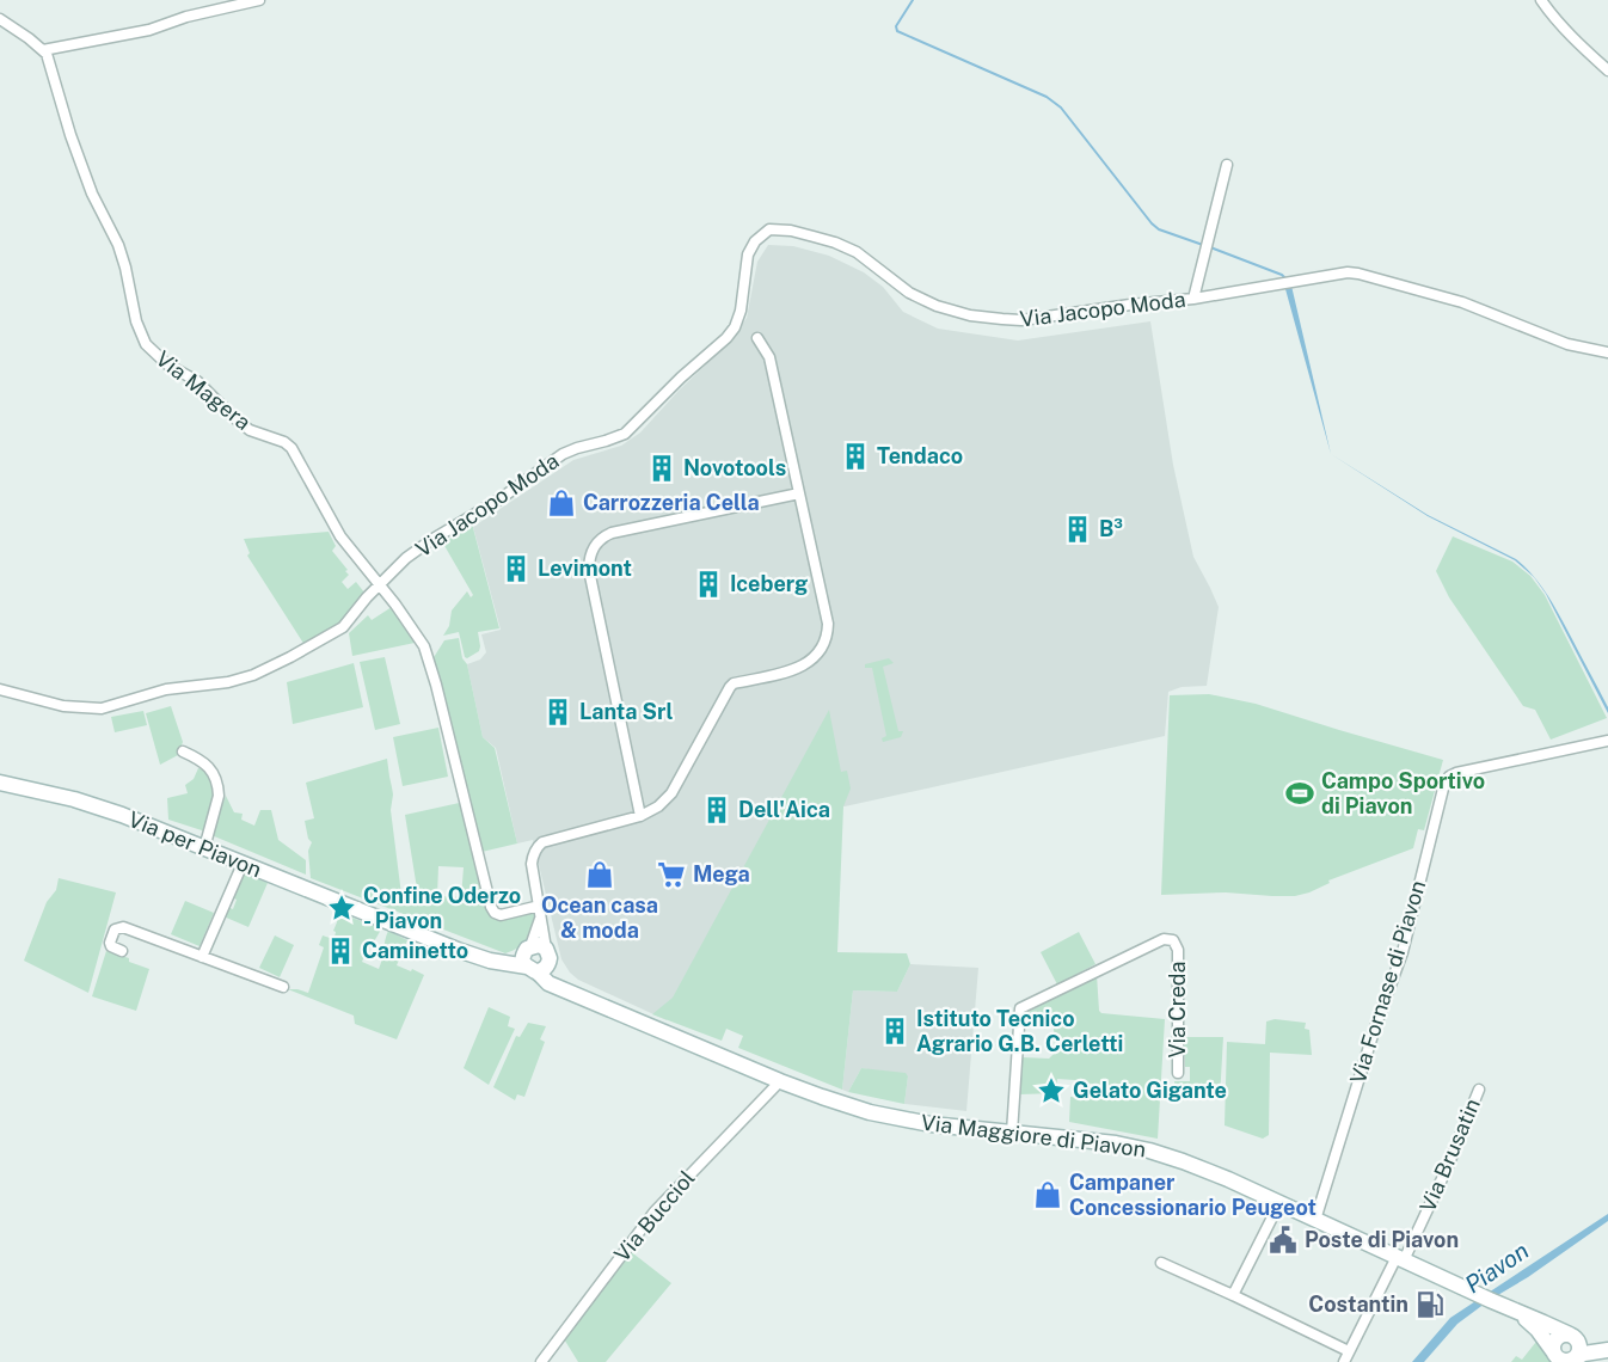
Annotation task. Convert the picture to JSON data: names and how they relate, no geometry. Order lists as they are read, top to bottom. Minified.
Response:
{"streets":{"main road":["Via per Piavon","Via Maggiore di Piavon"],"street":["Via Jacopo Moda","Via Magera","Via Fornase di Piavon","Via Creda","Via Brusatin","Via Bucciol"]},"crossings":[["Via Jacopo Moda","Via Magera"],["Via per Piavon","Via Maggiore di Piavon"],["Via Fornase di Piavon","Via Maggiore di Piavon"],["Via Creda","Via Maggiore di Piavon"],["Via Maggiore di Piavon","Via Brusatin"],["Via Maggiore di Piavon","Via Bucciol"]],"water":["Piavon"],"places":{"building":["Tendaco","Novotools","B³","Levimont","Iceberg","Lanta Srl","Dell'Aica","Caminetto","Istituto Tecnico Agrario G.B. Cerletti"],"shop":["Carrozzeria Cella","Ocean casa & moda","Campaner Concessionario Peugeot"],"sports":["Campo Sportivo di Piavon"],"supermarket":["Mega"],"place":["Confine Oderzo - Piavon","Gelato Gigante"],"public building":["Poste di Piavon"],"fuel station":["Costantin"]}}
